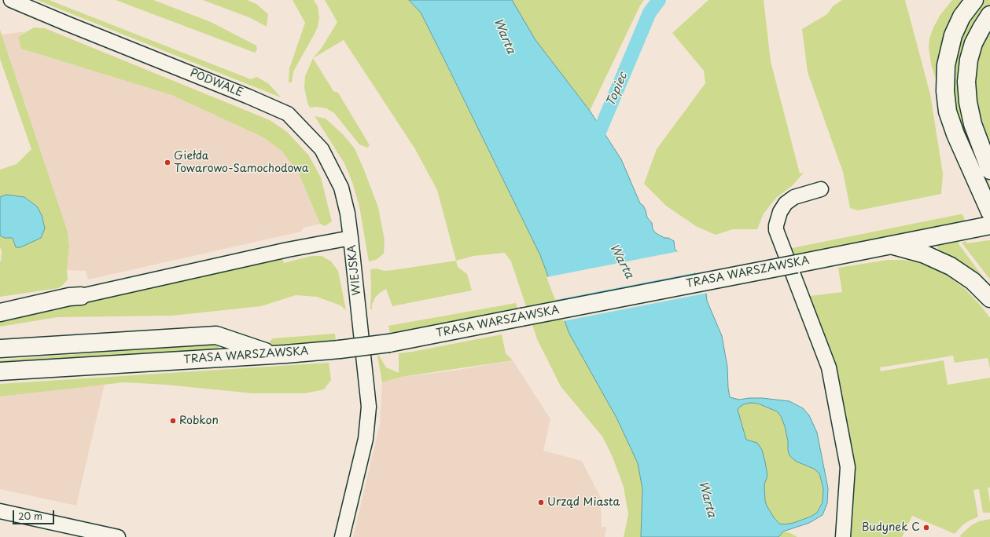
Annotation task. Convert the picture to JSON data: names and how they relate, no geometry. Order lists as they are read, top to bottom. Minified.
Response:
{"streets":{"main road":["TRASA WARSZAWSKA"],"street":["PODWALE","WIEJSKA"]},"crossings":[["PODWALE","WIEJSKA"]],"water":["Warta","Topiec"],"places":["Giełda Towarowo-Samochodowa","Robkon","Urząd Miasta","Budynek C"],"scale_bar":"20 m"}
